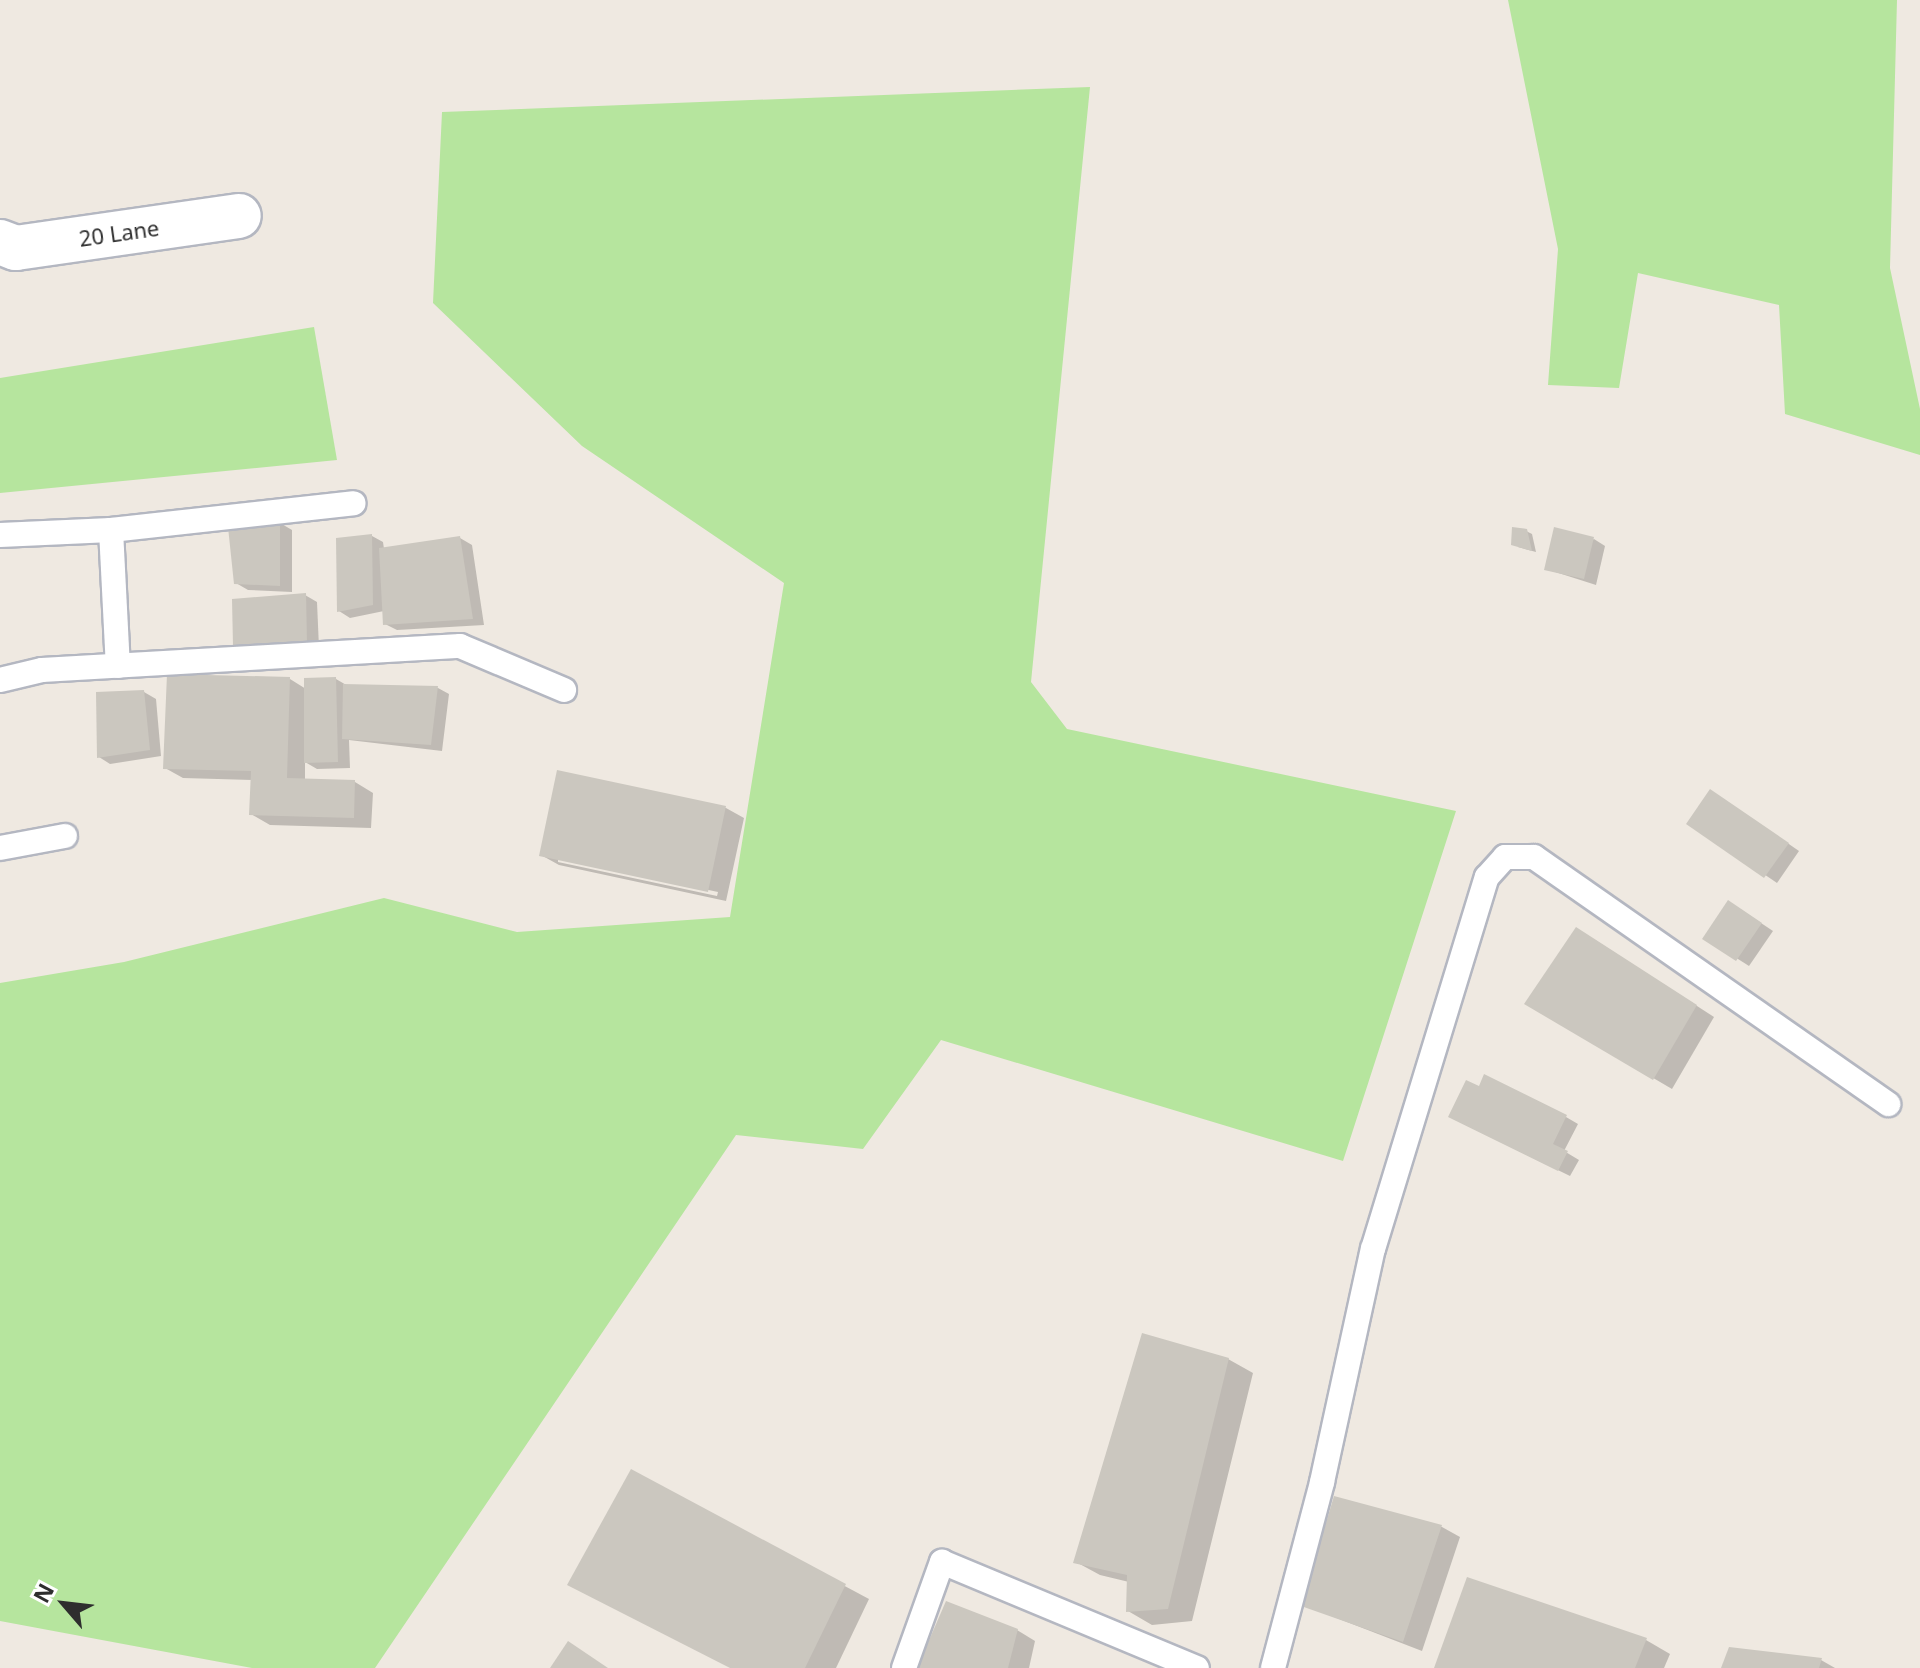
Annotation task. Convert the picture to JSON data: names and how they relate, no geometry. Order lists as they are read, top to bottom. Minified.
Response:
{"streets":{"street":["20 Lane"]},"north":"top left"}
